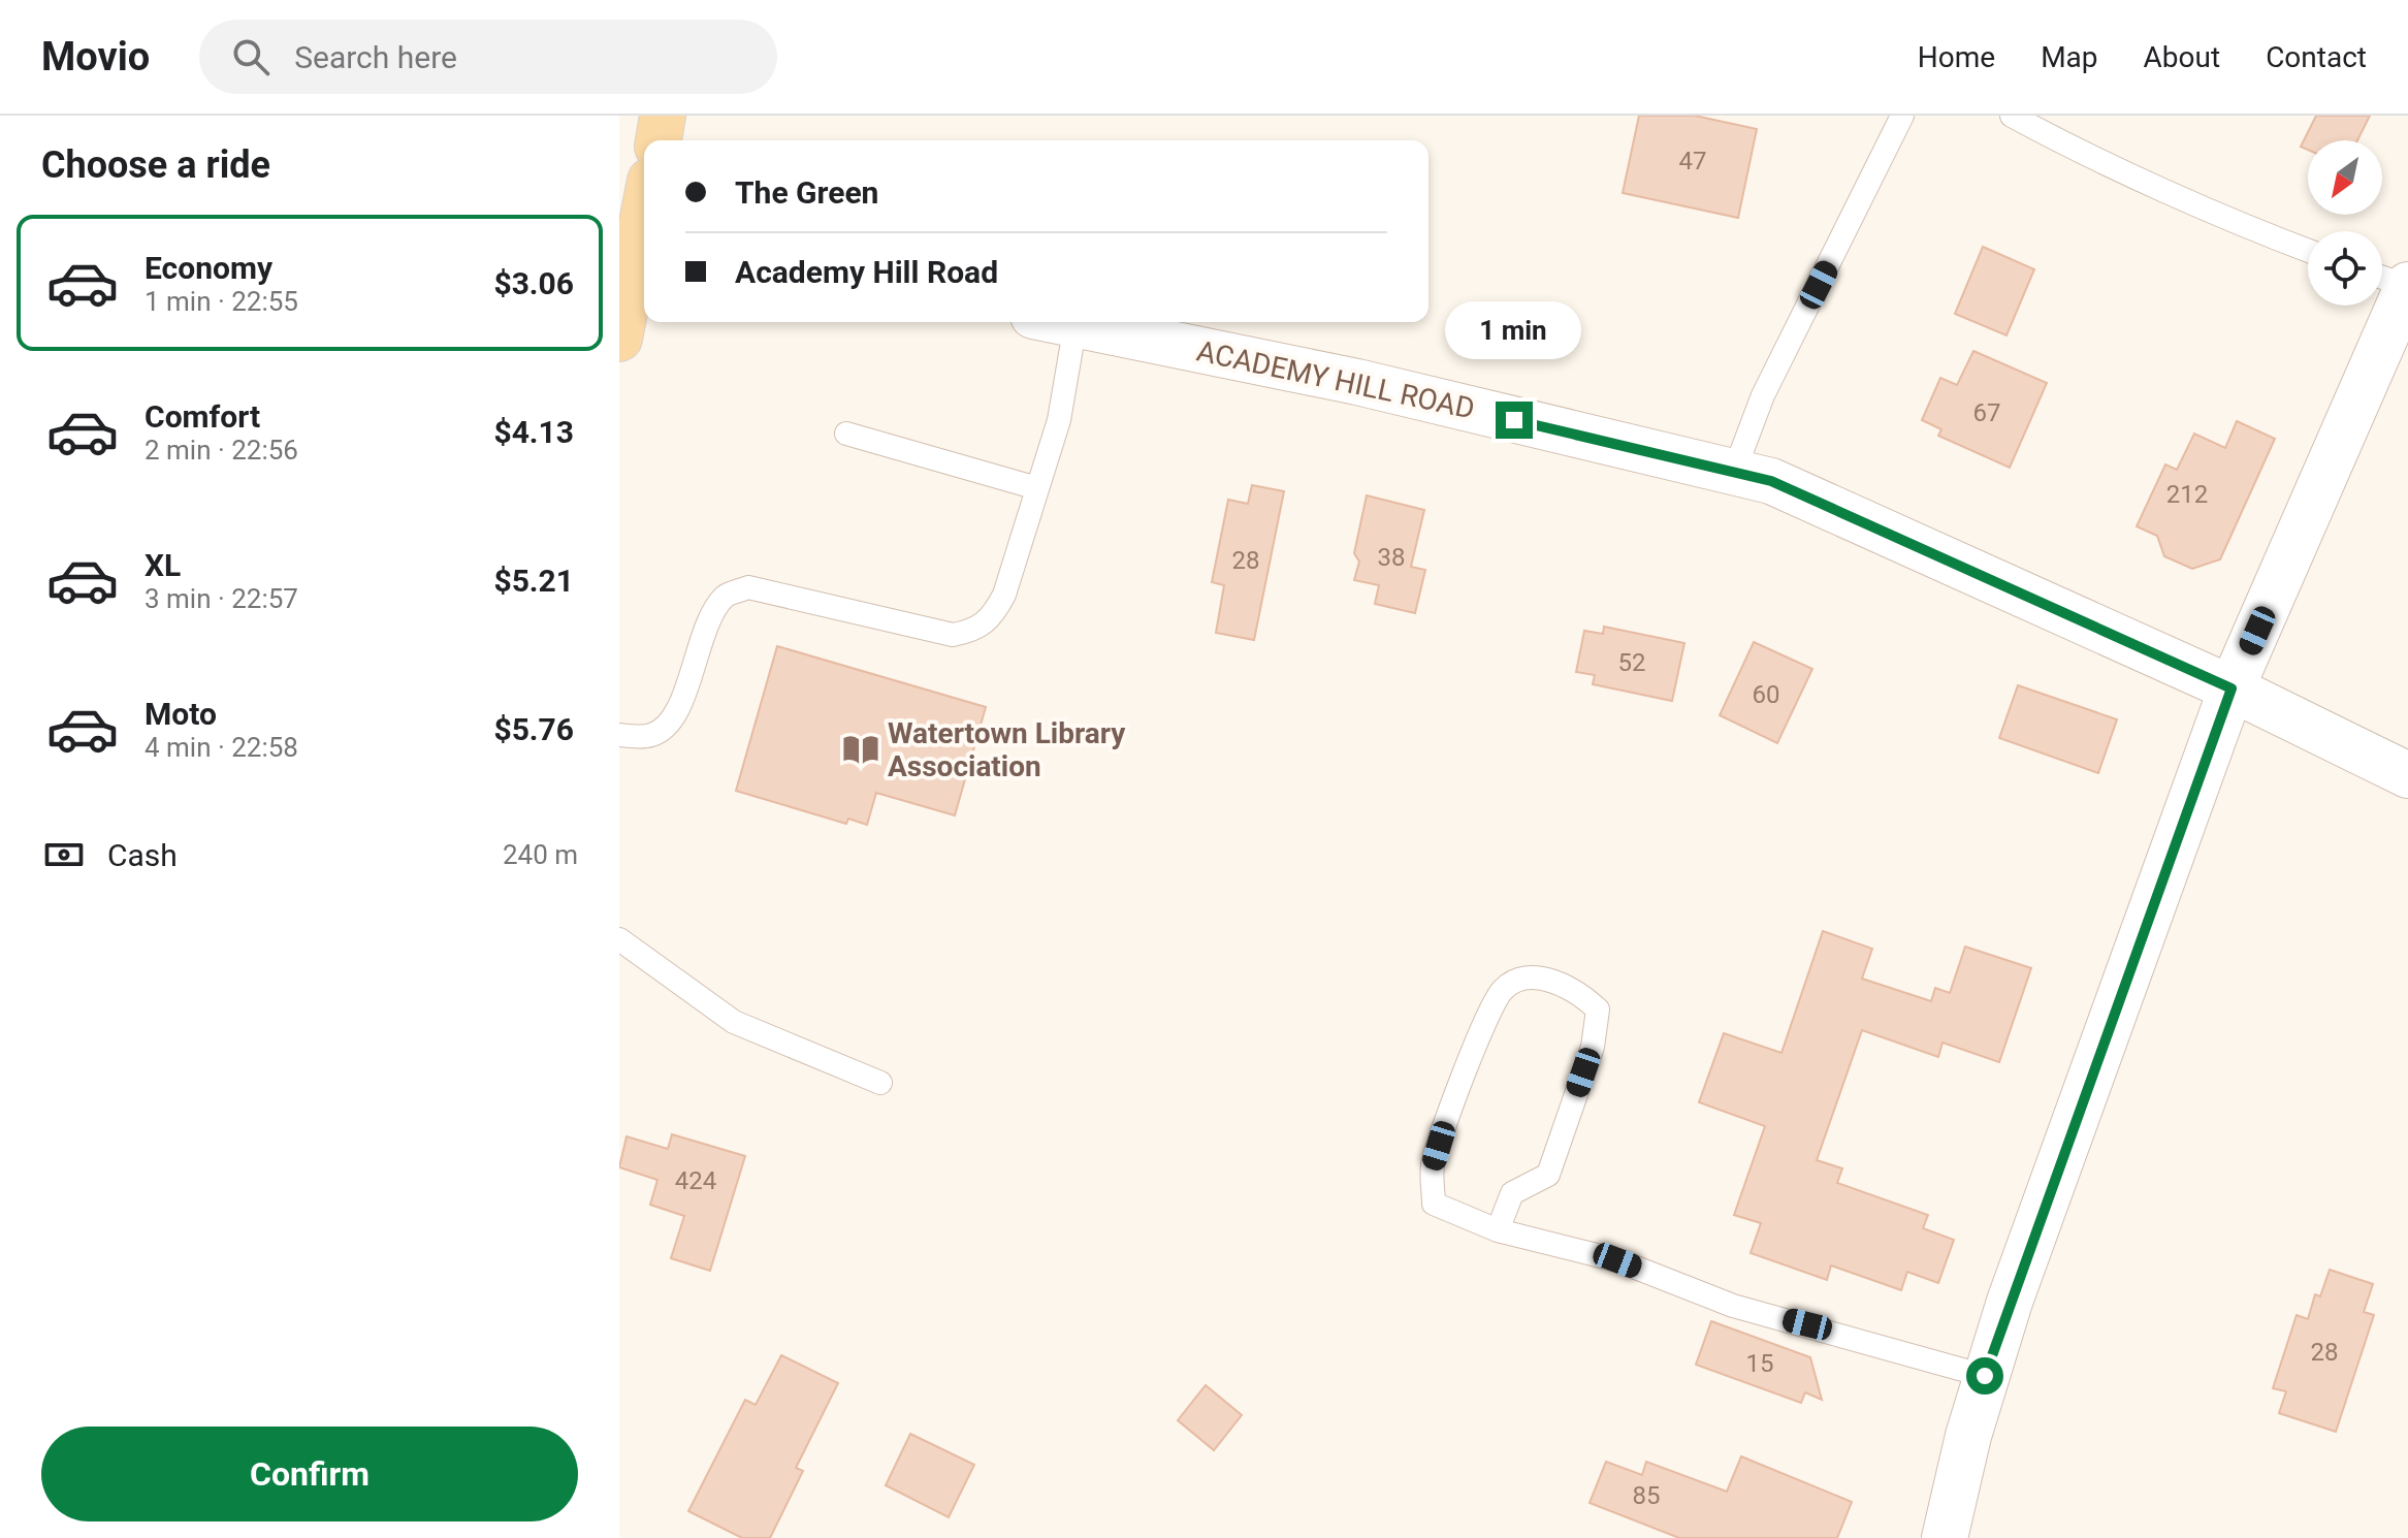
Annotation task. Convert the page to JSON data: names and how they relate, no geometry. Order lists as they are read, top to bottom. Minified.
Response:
{"streets":{"street":["ACADEMY HILL ROAD"]},"places":{"library":["Watertown Library Association"]},"house_numbers":["47","67","212","38","28","52","60","424","28","15","85"],"north":"bottom left","page":{"header":"Movio","search":"Search here","nav":["Home","Map","About","Contact"],"heading":"Choose a ride","banner":["The Green","Academy Hill Road"],"list":[{"name":"Economy","note":"1 min · 22:55","value":"$3.06"},{"name":"Comfort","note":"2 min · 22:56","value":"$4.13"},{"name":"XL","note":"3 min · 22:57","value":"$5.21"},{"name":"Moto","note":"4 min · 22:58","value":"$5.76"}],"bubble":"1 min","pay":["Cash","240 m"],"buttons":"Confirm"}}
